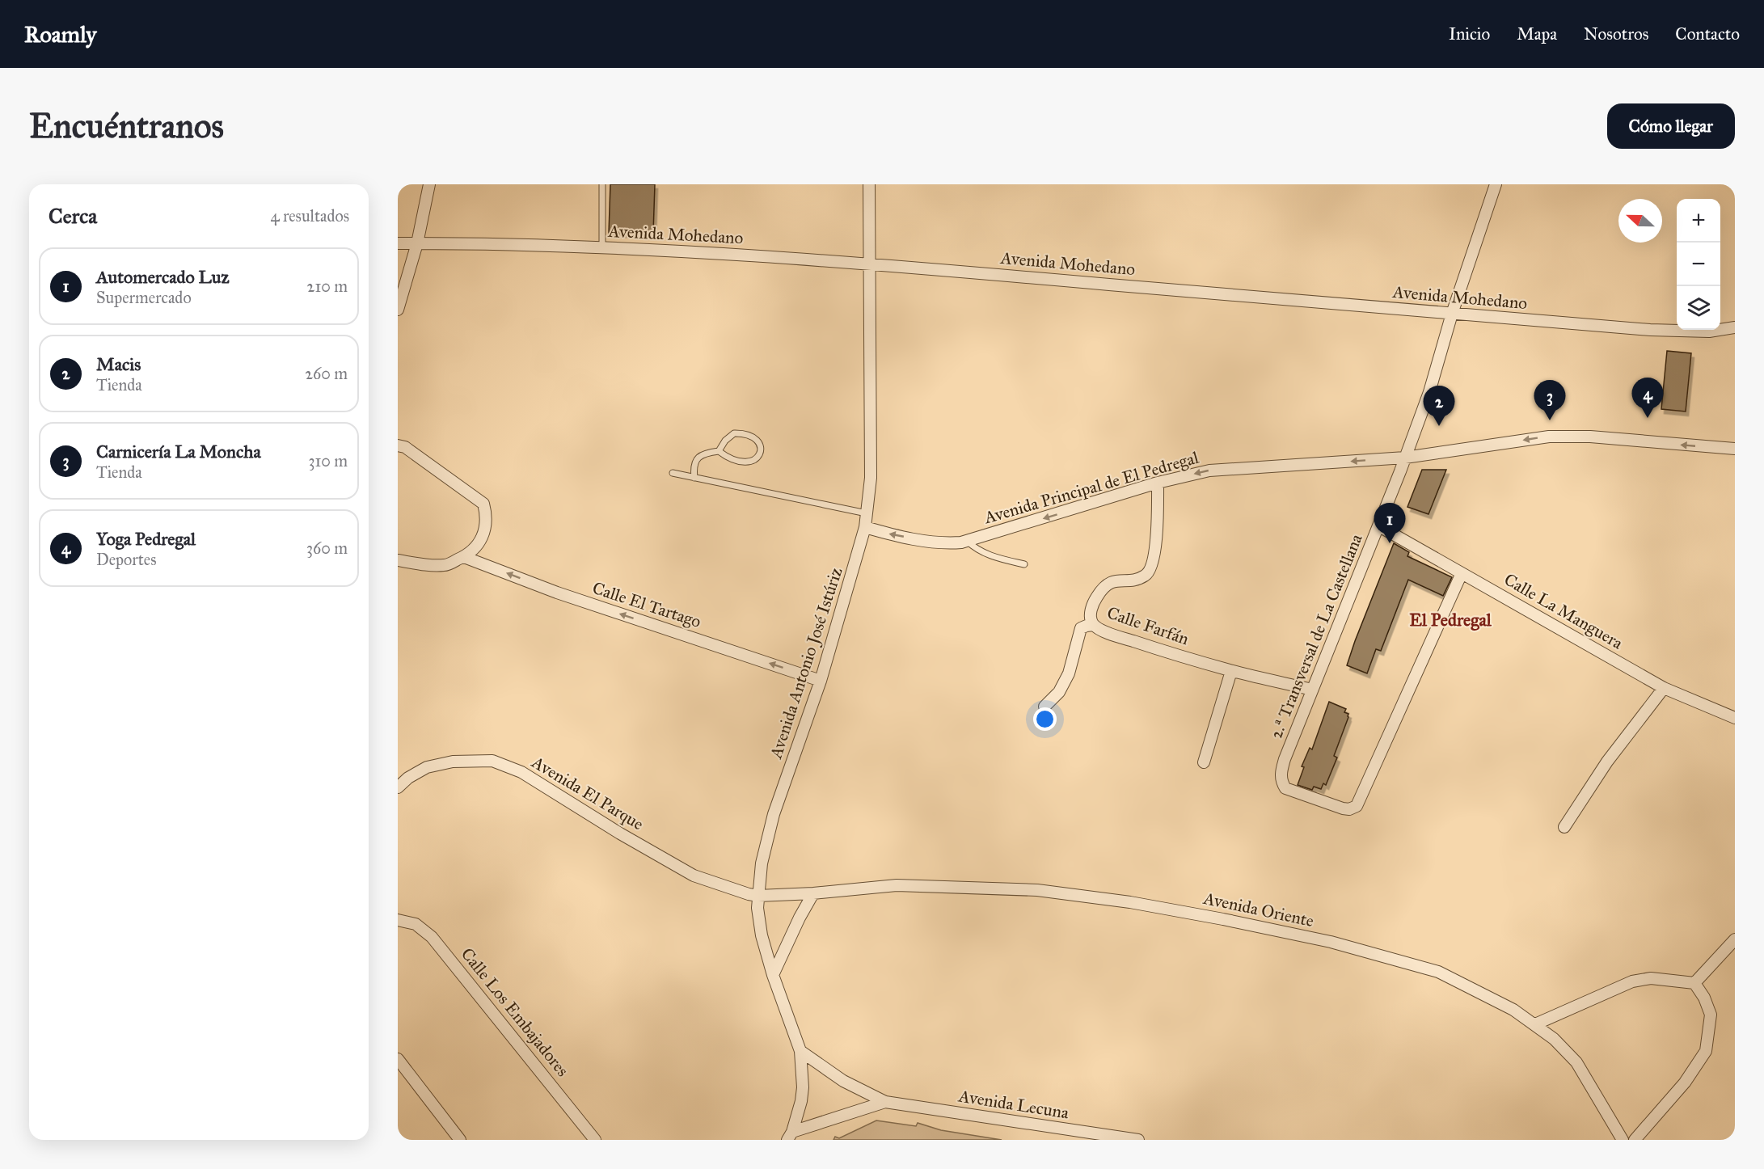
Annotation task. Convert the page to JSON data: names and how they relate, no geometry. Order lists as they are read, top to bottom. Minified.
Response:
{"streets":{"street":["Avenida Mohedano","Avenida Principal de El Pedregal","Calle El Tartago","Calle La Manguera","Calle Farfán","2.ª Transversal de La Castellana","Avenida Antonio José Istúriz","Avenida El Parque","Avenida Oriente","Calle Los Embajadores","Avenida Lecuna"]},"crossings":[["Avenida Mohedano","2.ª Transversal de La Castellana"],["Avenida Mohedano","Avenida Antonio José Istúriz"],["Avenida Principal de El Pedregal","Calle Farfán"],["Avenida Principal de El Pedregal","2.ª Transversal de La Castellana"],["Avenida Principal de El Pedregal","Avenida Antonio José Istúriz"],["Calle El Tartago","Avenida Antonio José Istúriz"],["Calle La Manguera","2.ª Transversal de La Castellana"],["Calle Farfán","2.ª Transversal de La Castellana"],["Avenida Antonio José Istúriz","Avenida El Parque"],["Avenida Antonio José Istúriz","Avenida Oriente"],["Avenida Antonio José Istúriz","Avenida Lecuna"],["Avenida El Parque","Avenida Oriente"]],"one_way":["Avenida Principal de El Pedregal","Calle El Tartago"],"districts":["El Pedregal"],"north":"left","page":{"header":"Roamly","nav":["Inicio","Mapa","Nosotros","Contacto"],"buttons":"Cómo llegar","title":"Encuéntranos","heading":["Cerca","4 resultados"],"map_buttons":["+","−"],"list":[{"mark":"1","name":"Automercado Luz","note":"Supermercado","value":"210 m"},{"mark":"2","name":"Macis","note":"Tienda","value":"260 m"},{"mark":"3","name":"Carnicería La Moncha","note":"Tienda","value":"310 m"},{"mark":"4","name":"Yoga Pedregal","note":"Deportes","value":"360 m"}],"pins":["4","3","2","1"]}}
